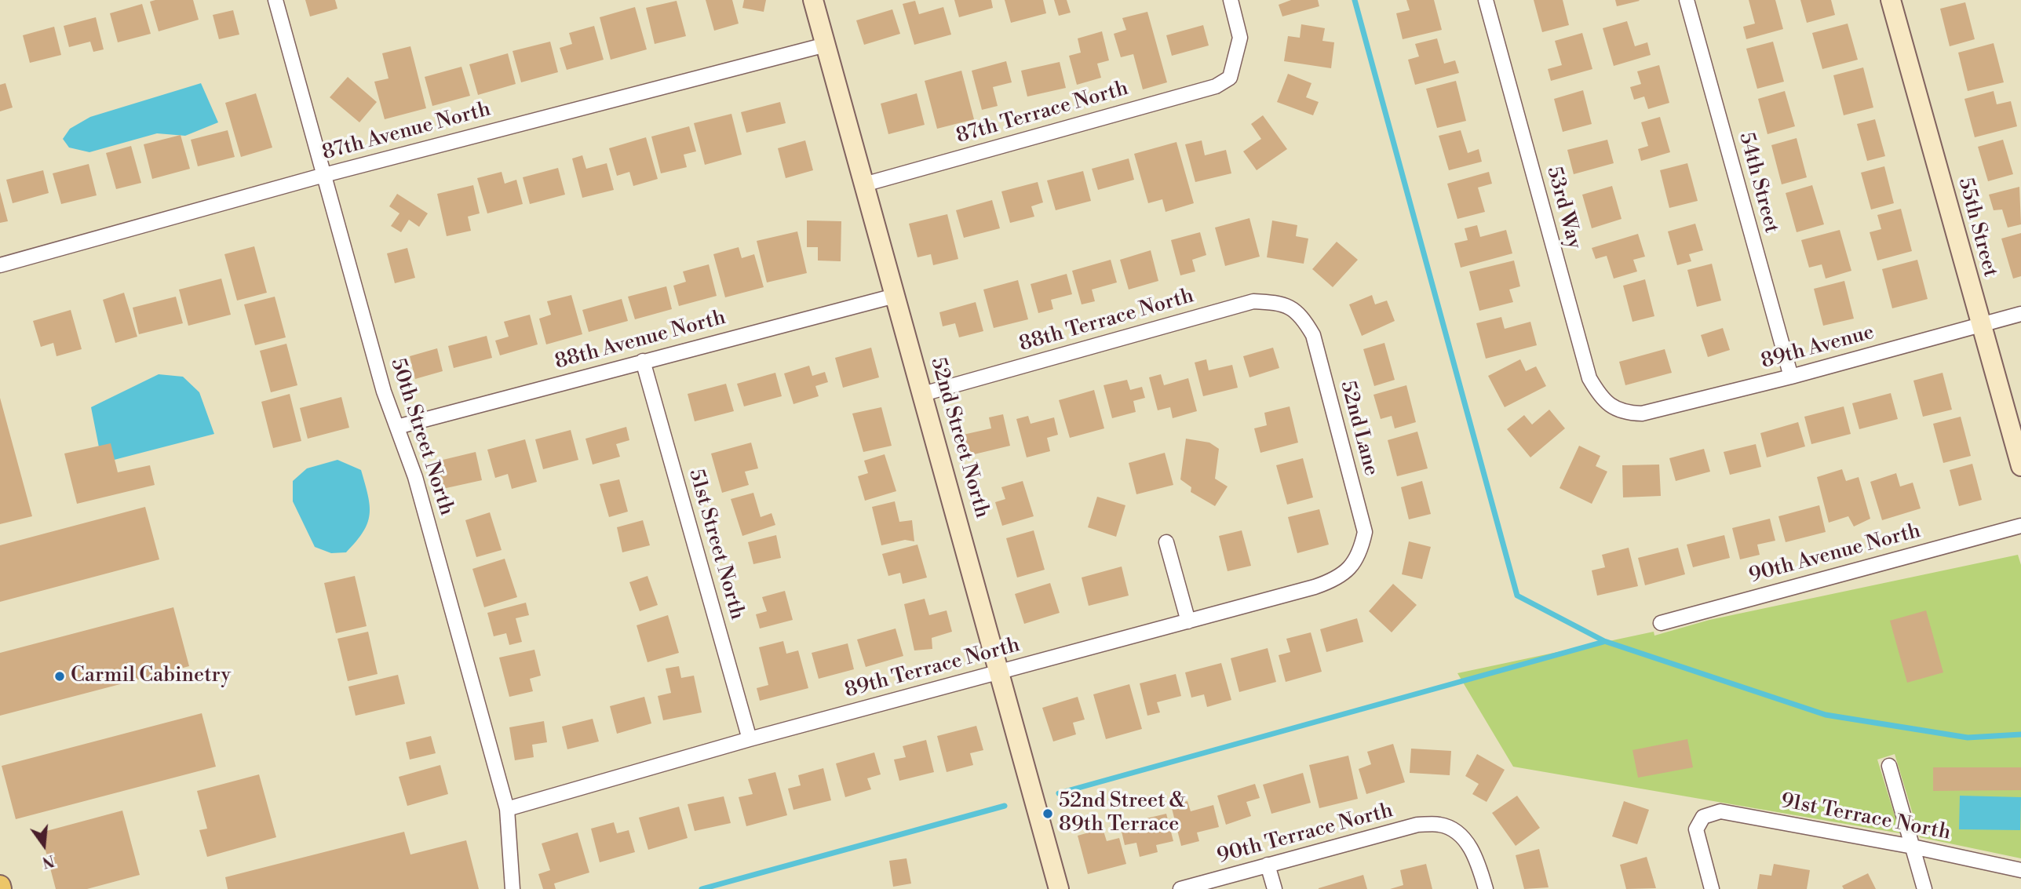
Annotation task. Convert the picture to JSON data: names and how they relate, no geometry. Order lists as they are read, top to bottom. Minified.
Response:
{"streets":{"street":["87th Terrace North","87th Avenue North","54th Street","53rd Way","55th Street","88th Terrace North","88th Avenue North","89th Avenue","52nd Lane","50th Street North","52nd Street North","51st Street North","90th Avenue North","89th Terrace North","91st Terrace North","90th Terrace North"]},"crossings":[["87th Terrace North","52nd Street North"],["87th Avenue North","50th Street North"],["87th Avenue North","52nd Street North"],["54th Street","89th Avenue"],["53rd Way","89th Avenue"],["55th Street","89th Avenue"],["88th Terrace North","52nd Lane"],["88th Terrace North","52nd Street North"],["88th Avenue North","50th Street North"],["88th Avenue North","52nd Street North"],["88th Avenue North","51st Street North"],["52nd Lane","89th Terrace North"],["50th Street North","89th Terrace North"],["52nd Street North","89th Terrace North"],["51st Street North","89th Terrace North"]],"places":["Carmil Cabinetry","52nd Street & 89th Terrace"],"north":"bottom"}
